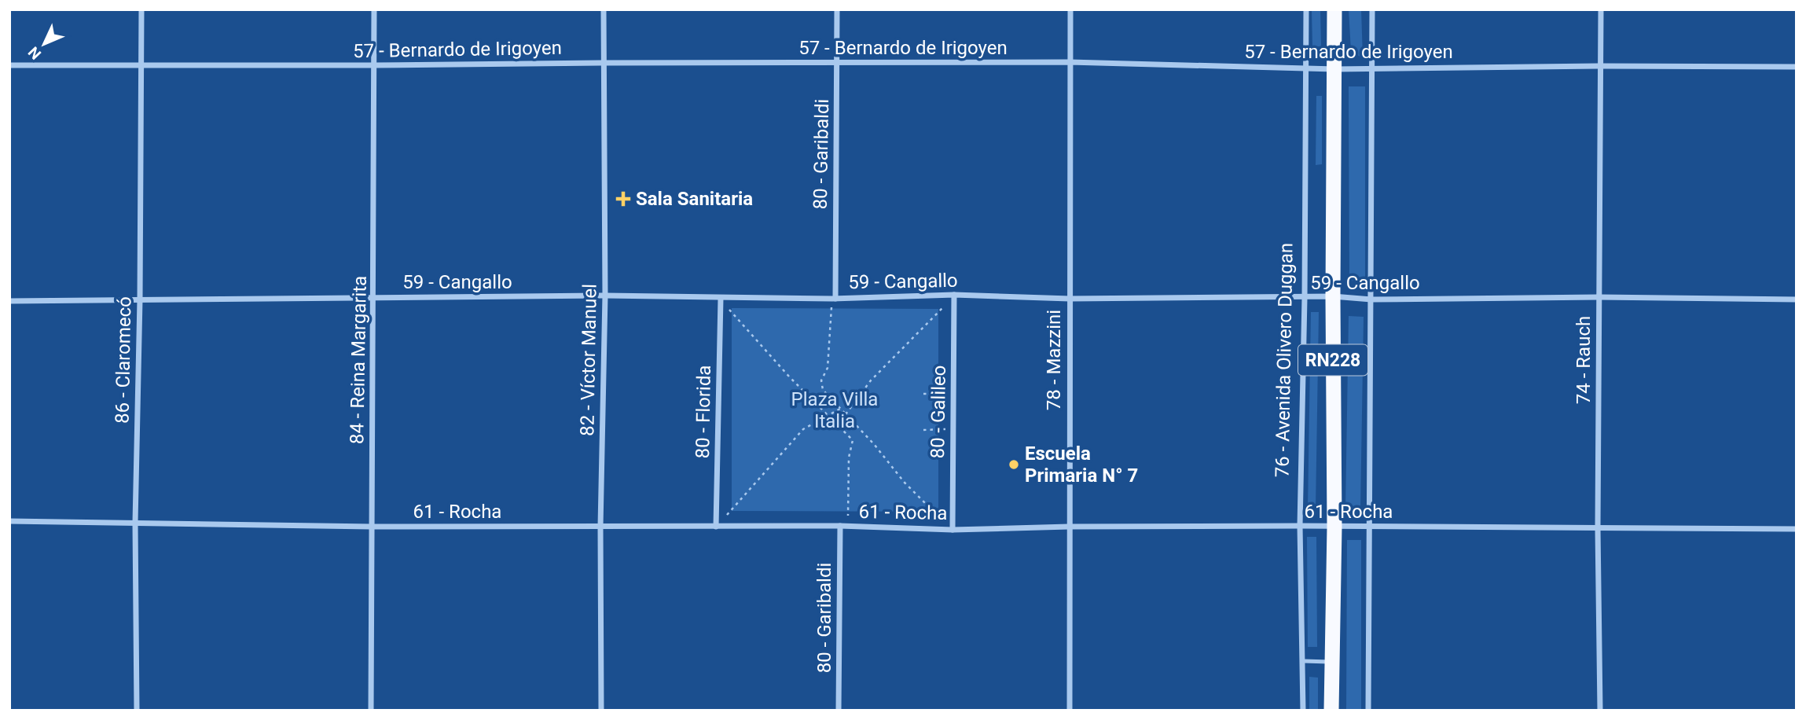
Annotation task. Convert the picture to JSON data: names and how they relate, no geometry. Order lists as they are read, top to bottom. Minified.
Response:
{"streets":{"highway":["RN228"],"street":["57 - Bernardo de Irigoyen","80 - Garibaldi","59 - Cangallo","86 - Claromecó","84 - Reina Margarita","82 - Víctor Manuel","78 - Mazzini","76 - Avenida Olivero Duggan","74 - Rauch","80 - Florida","80 - Galileo","61 - Rocha"]},"crossings":[["57 - Bernardo de Irigoyen","80 - Garibaldi"],["57 - Bernardo de Irigoyen","86 - Claromecó"],["57 - Bernardo de Irigoyen","84 - Reina Margarita"],["57 - Bernardo de Irigoyen","82 - Víctor Manuel"],["57 - Bernardo de Irigoyen","78 - Mazzini"],["57 - Bernardo de Irigoyen","76 - Avenida Olivero Duggan"],["57 - Bernardo de Irigoyen","RN228"],["57 - Bernardo de Irigoyen","74 - Rauch"],["80 - Garibaldi","59 - Cangallo"],["80 - Garibaldi","61 - Rocha"],["59 - Cangallo","86 - Claromecó"],["59 - Cangallo","84 - Reina Margarita"],["59 - Cangallo","82 - Víctor Manuel"],["59 - Cangallo","78 - Mazzini"],["59 - Cangallo","76 - Avenida Olivero Duggan"],["59 - Cangallo","RN228"],["59 - Cangallo","74 - Rauch"],["59 - Cangallo","80 - Florida"],["59 - Cangallo","80 - Galileo"],["86 - Claromecó","61 - Rocha"],["84 - Reina Margarita","61 - Rocha"],["82 - Víctor Manuel","61 - Rocha"],["78 - Mazzini","61 - Rocha"],["76 - Avenida Olivero Duggan","61 - Rocha"],["RN228","61 - Rocha"],["74 - Rauch","61 - Rocha"],["80 - Florida","61 - Rocha"],["80 - Galileo","61 - Rocha"]],"parks":["Plaza Villa Italia"],"places":{"health":["Sala Sanitaria"],"other":["Escuela Primaria N° 7"]},"north":"bottom left"}
